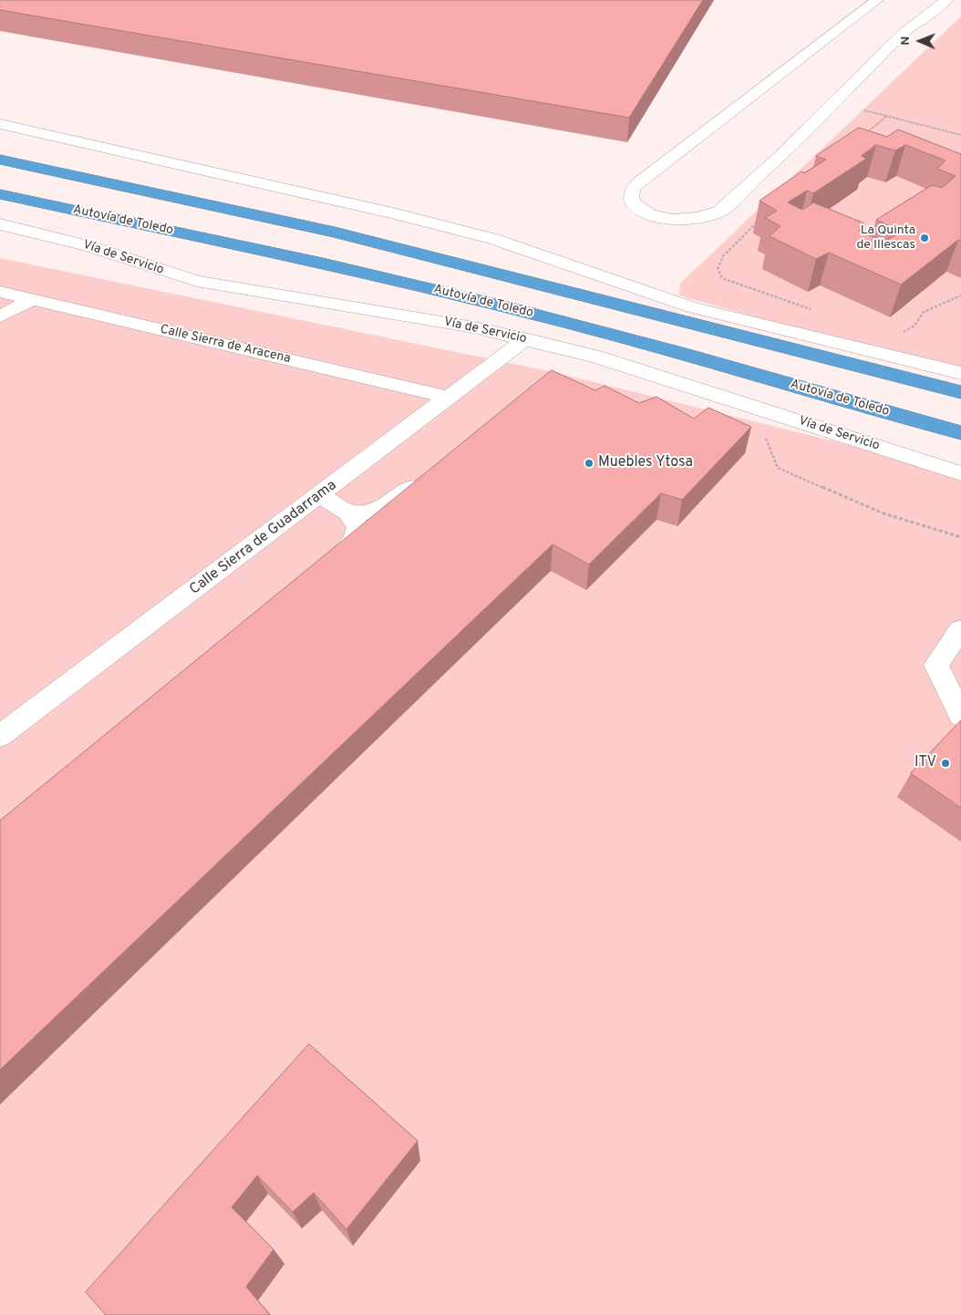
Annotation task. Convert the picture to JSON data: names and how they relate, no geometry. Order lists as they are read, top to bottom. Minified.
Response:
{"streets":{"highway":["Autovía de Toledo"],"street":["Vía de Servicio","Calle Sierra de Aracena","Calle Sierra de Guadarrama"]},"crossings":[["Vía de Servicio","Calle Sierra de Guadarrama"],["Calle Sierra de Aracena","Calle Sierra de Guadarrama"]],"places":["La Quinta de Illescas","Muebles Ytosa","ITV"],"north":"left"}
